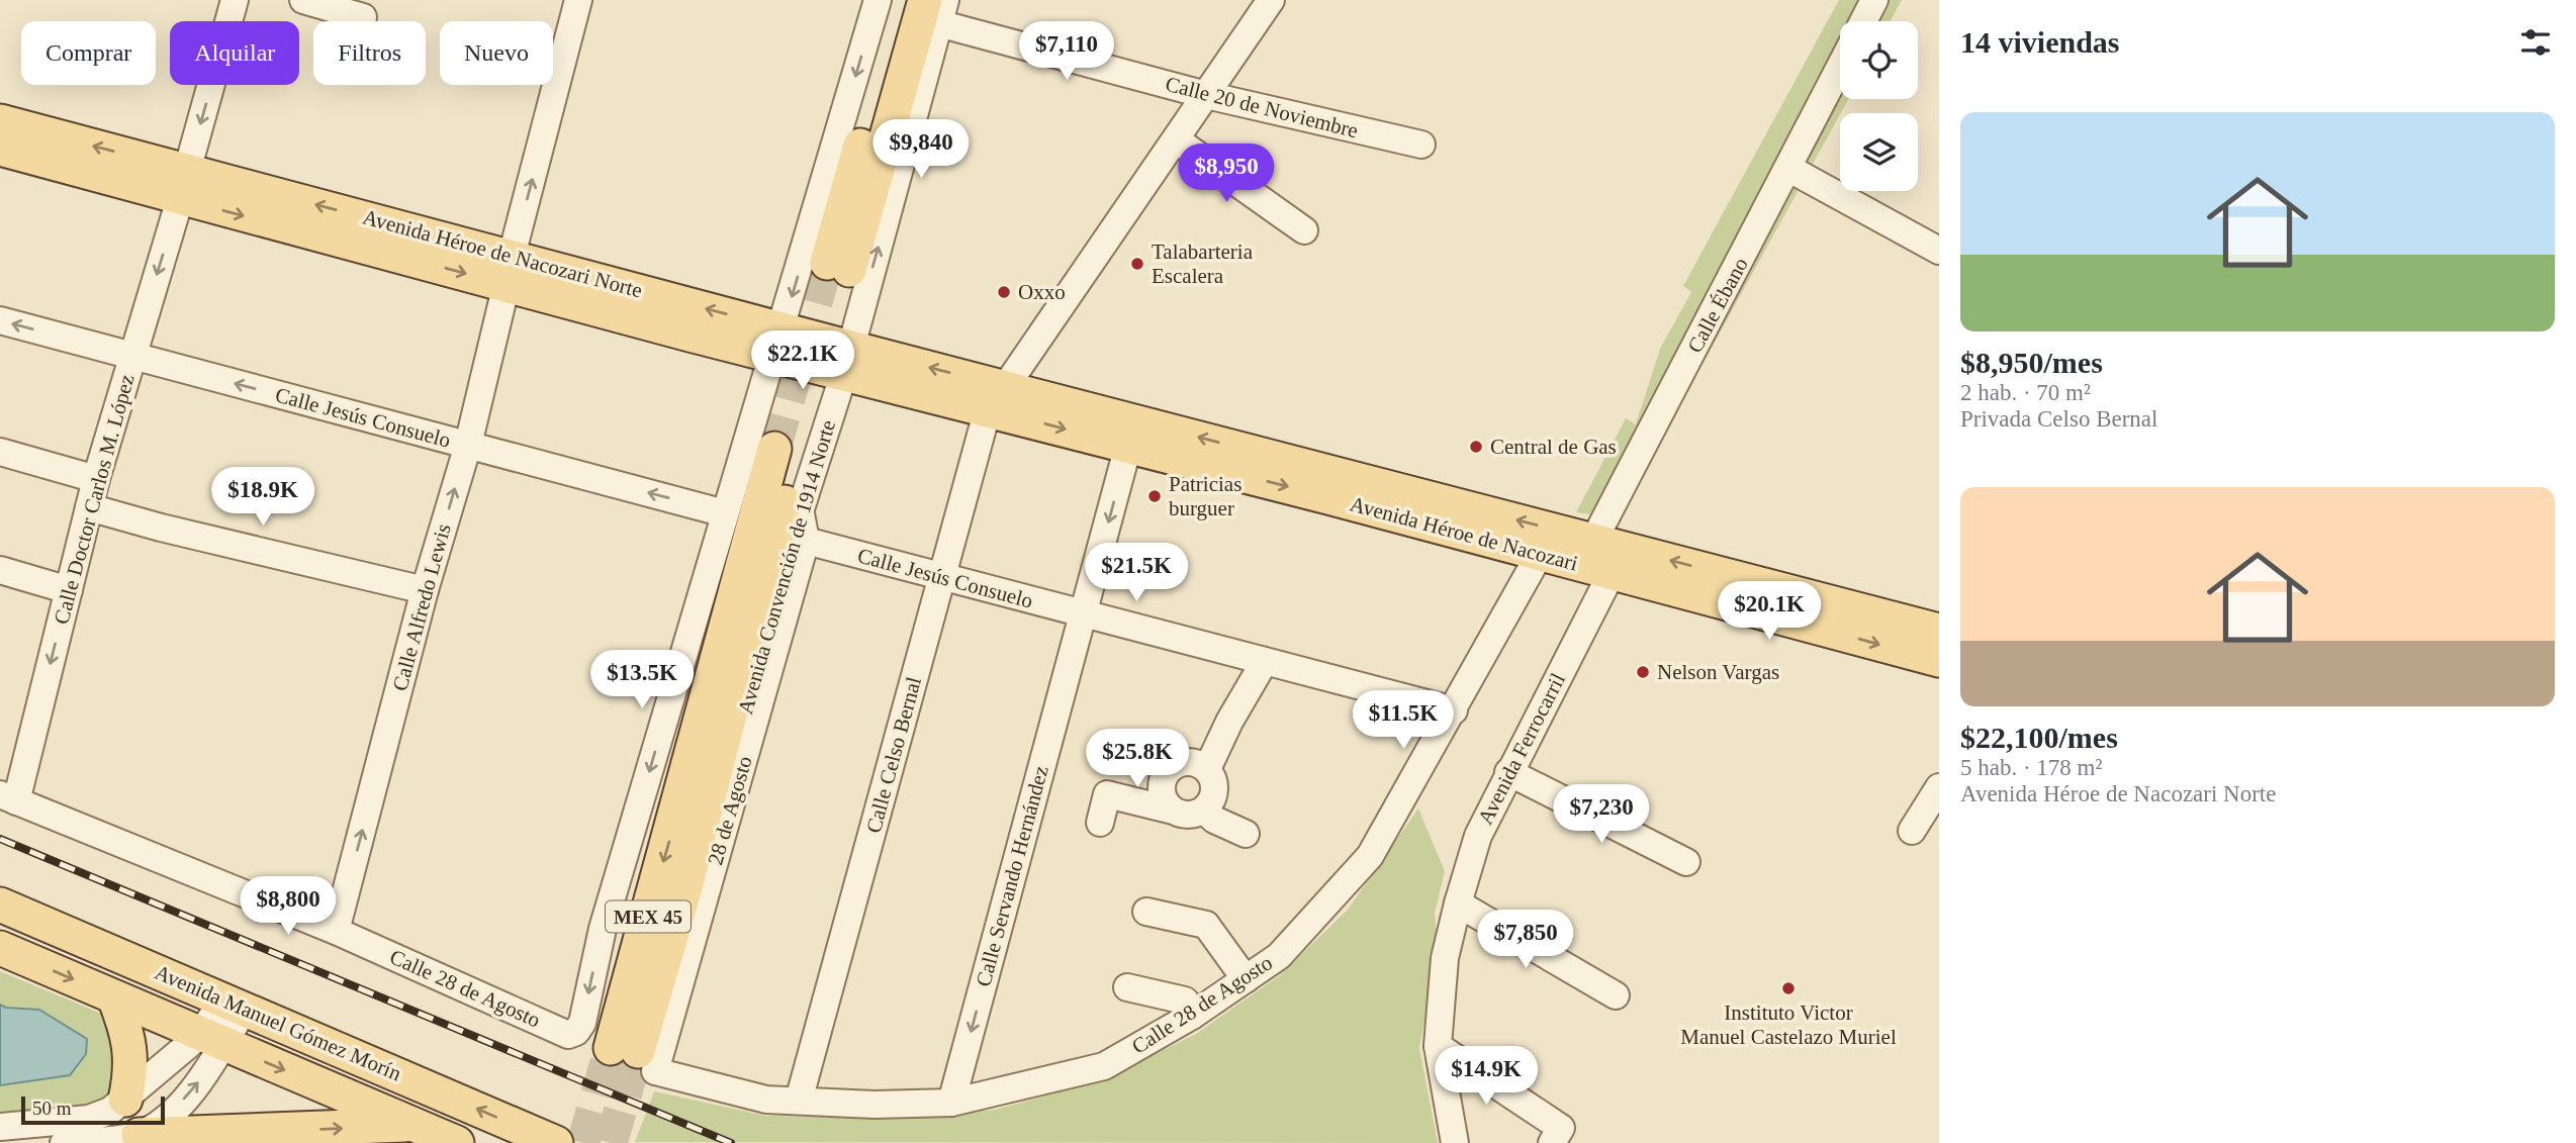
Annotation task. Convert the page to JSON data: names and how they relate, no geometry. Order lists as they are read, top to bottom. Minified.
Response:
{"streets":{"main road":["Avenida Héroe de Nacozari Norte","Avenida Héroe de Nacozari","Avenida Convención de 1914 Norte","MEX 45","Avenida Manuel Gómez Morín"],"street":["Calle 20 de Noviembre","Calle Ébano","Calle Jesús Consuelo","Calle Doctor Carlos M. López","Calle Alfredo Lewis","Avenida Ferrocarril","Calle Celso Bernal","28 de Agosto","Calle Servando Hernández","Calle 28 de Agosto"]},"crossings":[["Calle 20 de Noviembre","Avenida Convención de 1914 Norte"],["Calle 20 de Noviembre","Calle Celso Bernal"],["Avenida Héroe de Nacozari Norte","Calle Doctor Carlos M. López"],["Avenida Héroe de Nacozari Norte","Avenida Héroe de Nacozari"],["Avenida Héroe de Nacozari Norte","Avenida Convención de 1914 Norte"],["Avenida Héroe de Nacozari Norte","Calle Alfredo Lewis"],["Avenida Héroe de Nacozari Norte","Calle Celso Bernal"],["Calle Ébano","Avenida Héroe de Nacozari"],["Calle Ébano","Avenida Ferrocarril"],["Calle Jesús Consuelo","Calle Doctor Carlos M. López"],["Calle Jesús Consuelo","Avenida Convención de 1914 Norte"],["Calle Jesús Consuelo","Calle Alfredo Lewis"],["Calle Jesús Consuelo","Calle Celso Bernal"],["Calle Jesús Consuelo","28 de Agosto"],["Calle Jesús Consuelo","Calle Servando Hernández"],["Calle Jesús Consuelo","Calle 28 de Agosto"],["Calle Doctor Carlos M. López","Calle 28 de Agosto"],["Avenida Héroe de Nacozari","Avenida Ferrocarril"],["Avenida Héroe de Nacozari","Calle Celso Bernal"],["Avenida Héroe de Nacozari","Calle Servando Hernández"],["Avenida Héroe de Nacozari","Calle 28 de Agosto"],["Avenida Convención de 1914 Norte","28 de Agosto"],["Avenida Convención de 1914 Norte","Calle 28 de Agosto"],["Calle Alfredo Lewis","Calle 28 de Agosto"],["Calle Celso Bernal","Calle 28 de Agosto"],["28 de Agosto","Calle 28 de Agosto"],["Calle Servando Hernández","Calle 28 de Agosto"]],"one_way":["Calle Doctor Carlos M. López","Calle Alfredo Lewis","Calle Servando Hernández"],"places":["Talabarteria Escalera","Oxxo","Central de Gas","Patricias burguer","Nelson Vargas","Instituto Victor Manuel Castelazo Muriel"],"scale_bar":"50 m","page":{"heading":"14 viviendas","price":["$7,110","$9,840","$8,950","$22.1K","$18.9K","$21.5K","$20.1K","$13.5K","$11.5K","$25.8K","$7,230","$8,800","$7,850","$14.9K"],"chip":["Comprar","Alquilar","Filtros","Nuevo"],"list":[{"name":"$8,950/mes","note":"2 hab. · 70 m² · Privada Celso Bernal"},{"name":"$22,100/mes","note":"5 hab. · 178 m² · Avenida Héroe de Nacozari Norte"}],"scale":"50 m"}}
